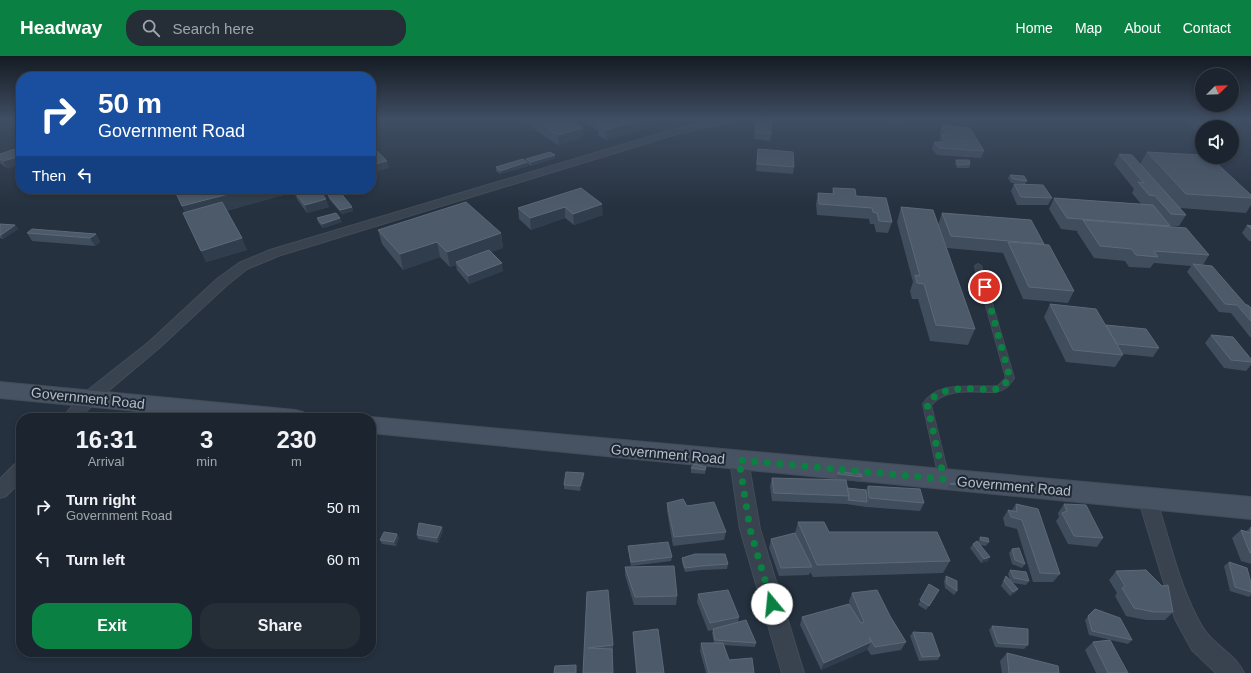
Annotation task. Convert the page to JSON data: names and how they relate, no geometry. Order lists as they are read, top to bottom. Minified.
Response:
{"streets":{"street":["Government Road"]},"north":"top right","page":{"header":"Headway","search":"Search here","nav":["Home","Map","About","Contact"],"turn":["50 m","Government Road"],"then":"Then","eta":["16:31","Arrival","3","min","230","m"],"list":[{"name":"Turn right","note":"Government Road","value":"50 m"},{"name":"Turn left","value":"60 m"}],"buttons":["Exit","Share"]}}
